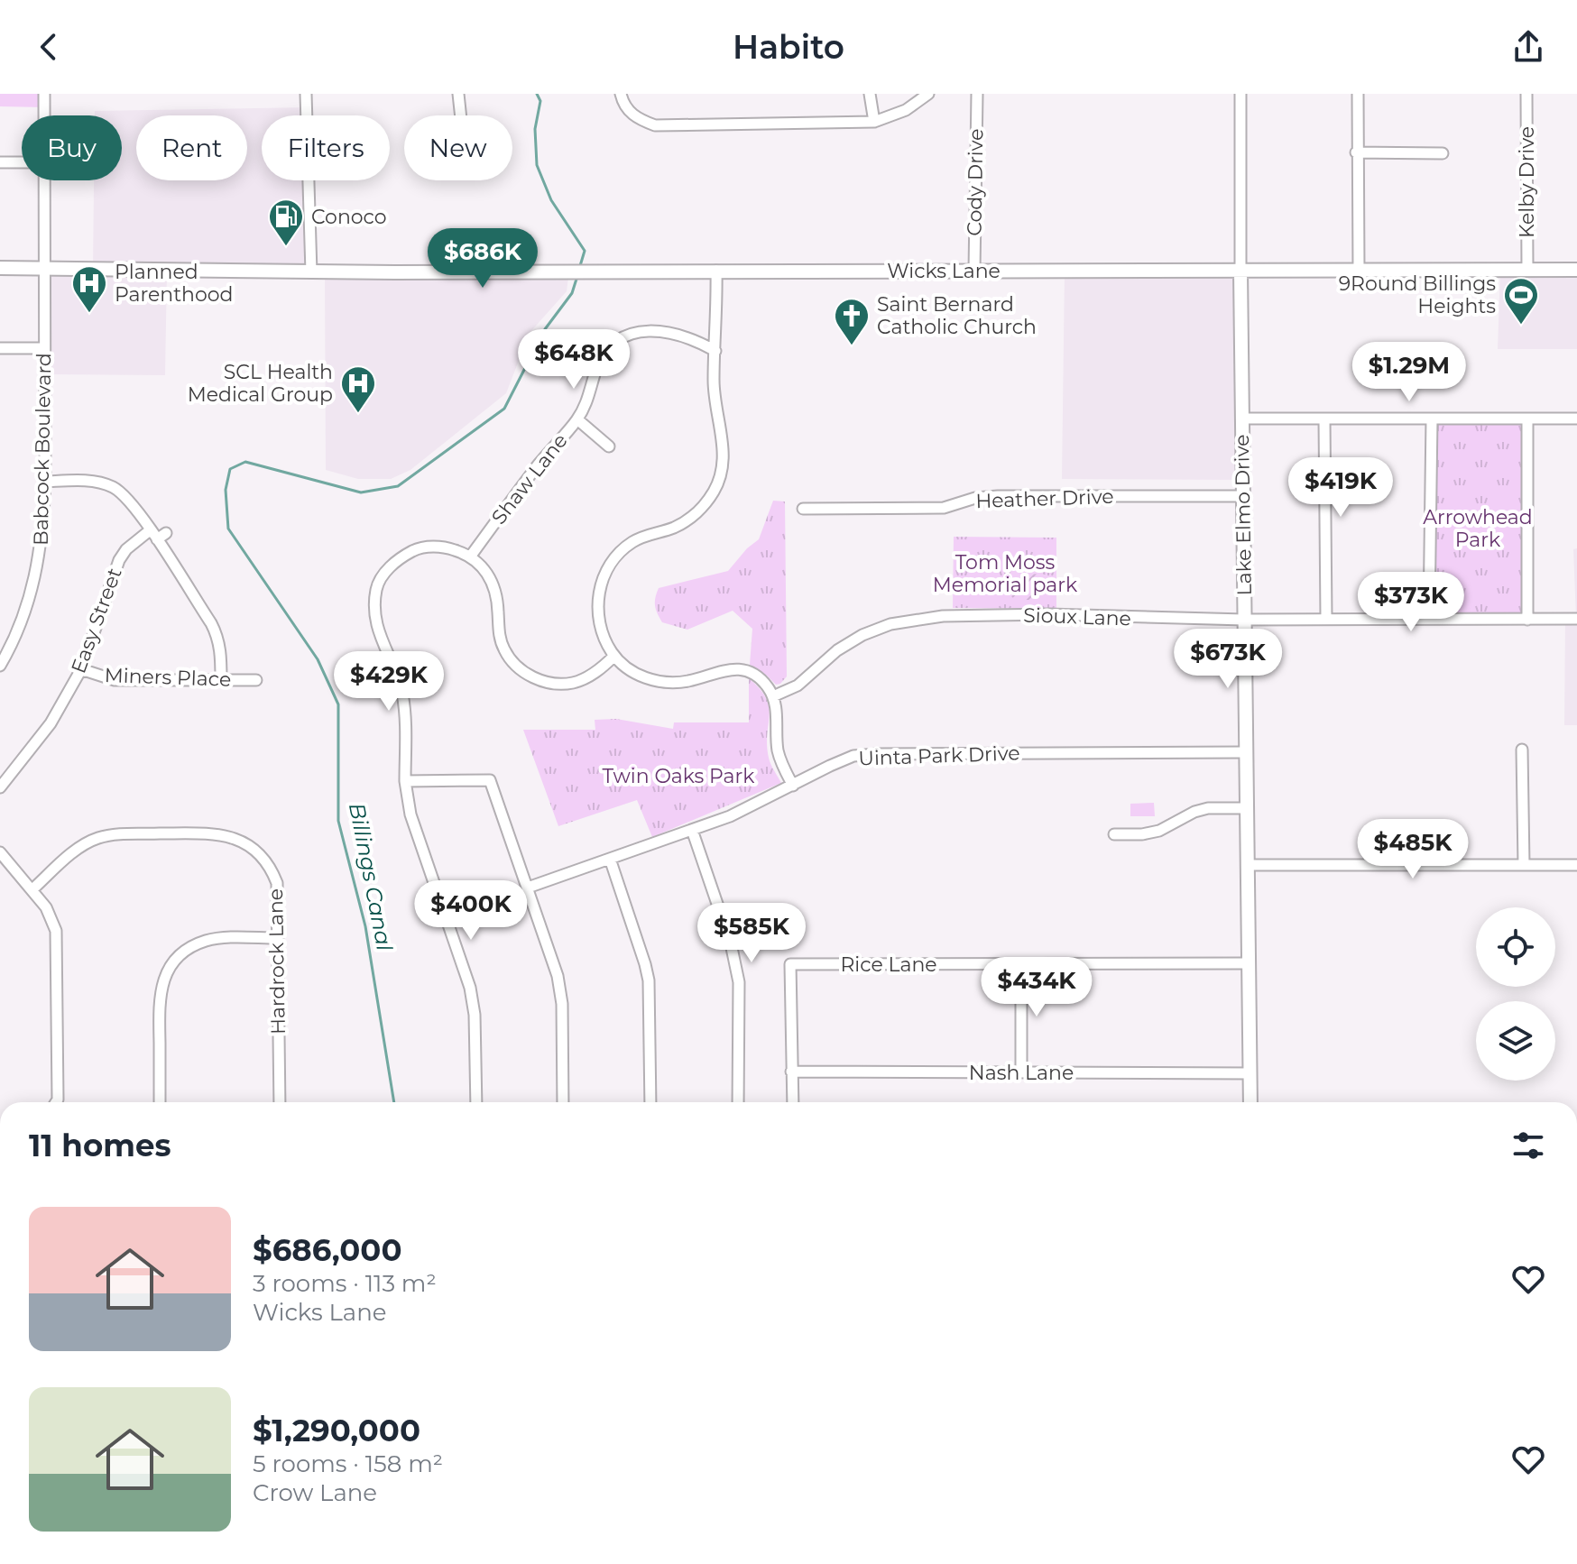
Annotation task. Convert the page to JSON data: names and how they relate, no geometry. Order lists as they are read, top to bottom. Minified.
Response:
{"streets":{"main road":["Wicks Lane","Lake Elmo Drive"],"street":["Cody Drive","Kelby Drive","Babcock Boulevard","Shaw Lane","Heather Drive","Sioux Lane","Easy Street","Miners Place","Uinta Park Drive","Hardrock Lane","Rice Lane","Nash Lane"]},"crossings":[["Cody Drive","Wicks Lane"],["Kelby Drive","Wicks Lane"],["Wicks Lane","Babcock Boulevard"],["Wicks Lane","Lake Elmo Drive"],["Heather Drive","Lake Elmo Drive"],["Lake Elmo Drive","Sioux Lane"],["Lake Elmo Drive","Uinta Park Drive"],["Lake Elmo Drive","Rice Lane"],["Lake Elmo Drive","Nash Lane"],["Easy Street","Miners Place"],["Rice Lane","Nash Lane"]],"water":["Billings Canal"],"parks":["Arrowhead Park","Tom Moss Memorial park","Twin Oaks Park"],"places":{"fuel station":["Conoco"],"hospital":["Planned Parenthood","SCL Health Medical Group"],"sports":["9Round Billings Heights"],"church":["Saint Bernard Catholic Church"]},"page":{"header":"Habito","chip":["Buy","Rent","Filters","New"],"price":["$686K","$648K","$1.29M","$419K","$373K","$673K","$429K","$485K","$400K","$585K","$434K"],"heading":"11 homes","list":[{"name":"$686,000","note":"3 rooms · 113 m² · Wicks Lane"},{"name":"$1,290,000","note":"5 rooms · 158 m² · Crow Lane"}]}}
